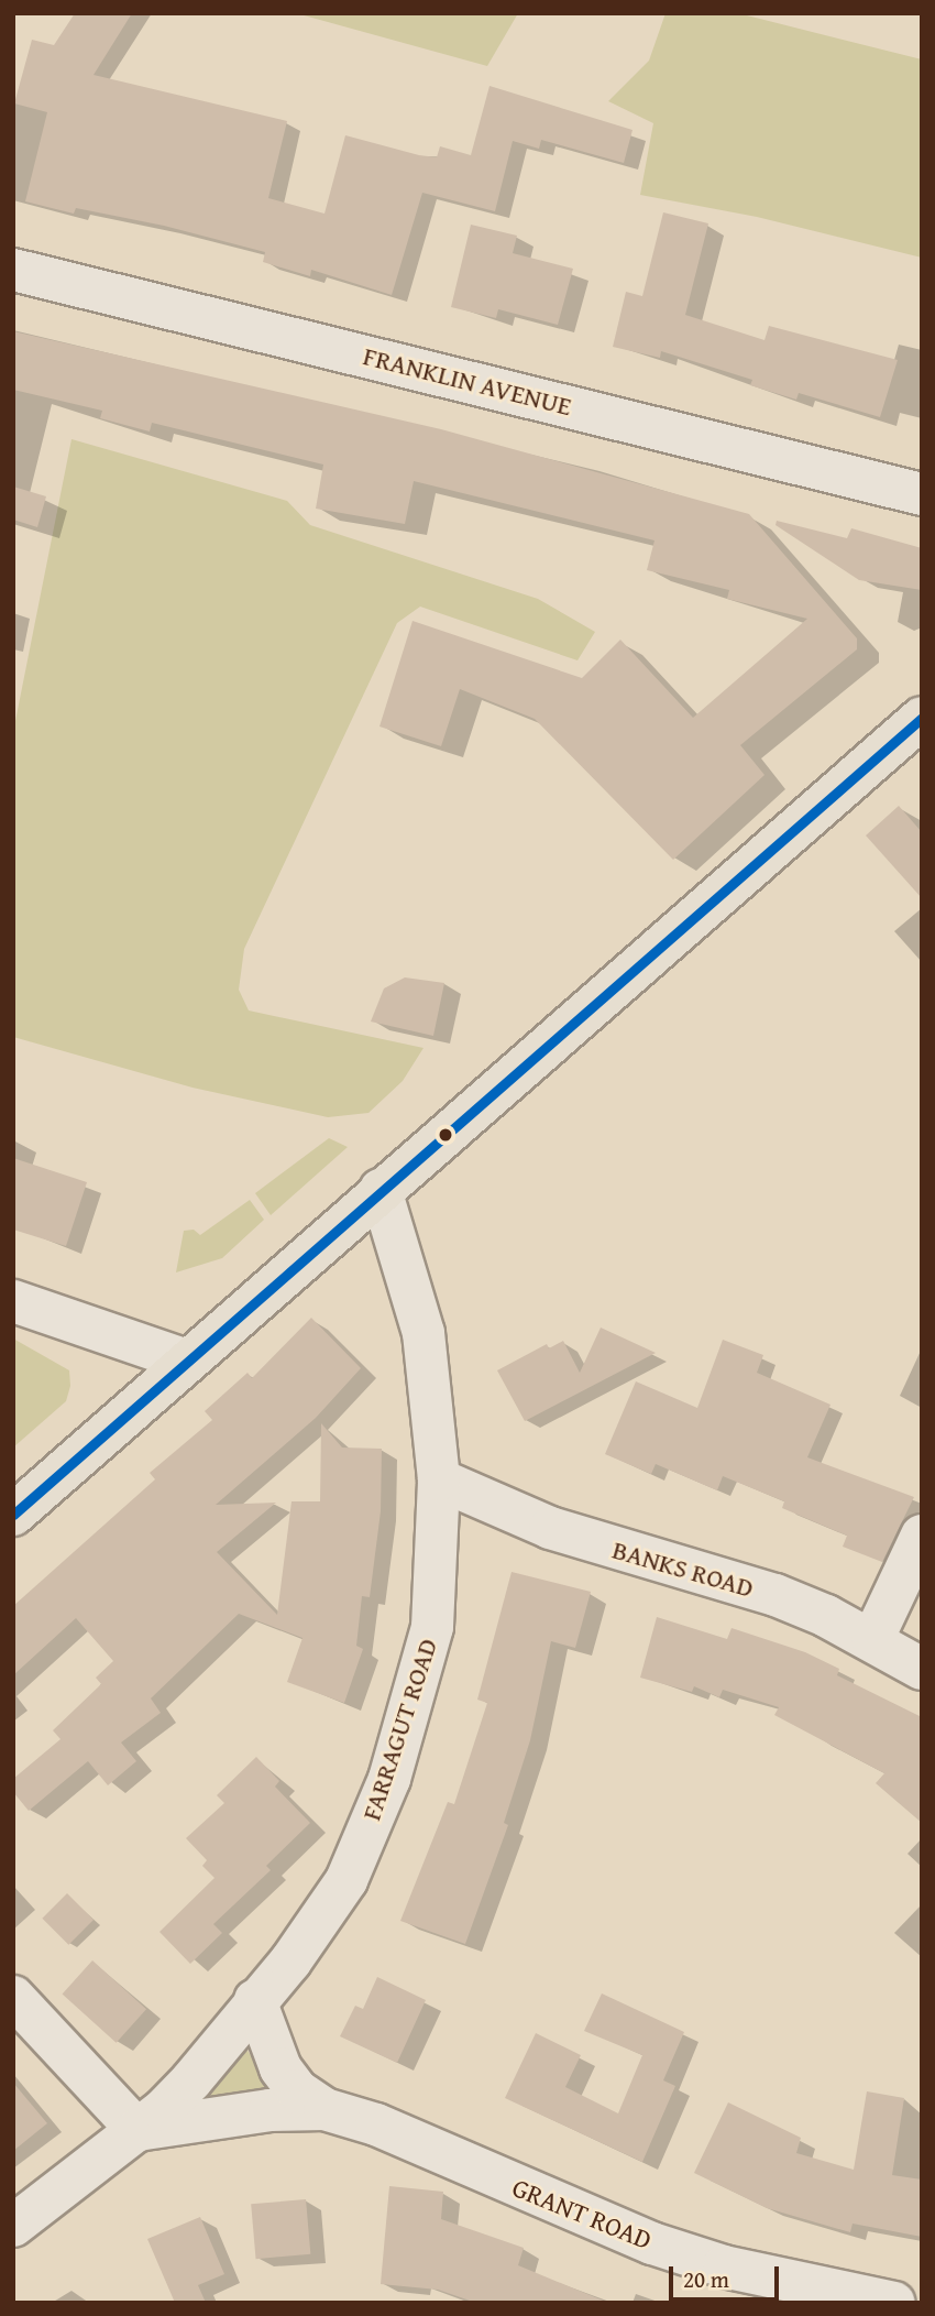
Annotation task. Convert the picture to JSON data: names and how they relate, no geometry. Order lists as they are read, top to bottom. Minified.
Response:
{"streets":{"street":["FRANKLIN AVENUE","BANKS ROAD","FARRAGUT ROAD","GRANT ROAD"]},"crossings":[["BANKS ROAD","FARRAGUT ROAD"],["FARRAGUT ROAD","GRANT ROAD"]],"scale_bar":"20 m"}
